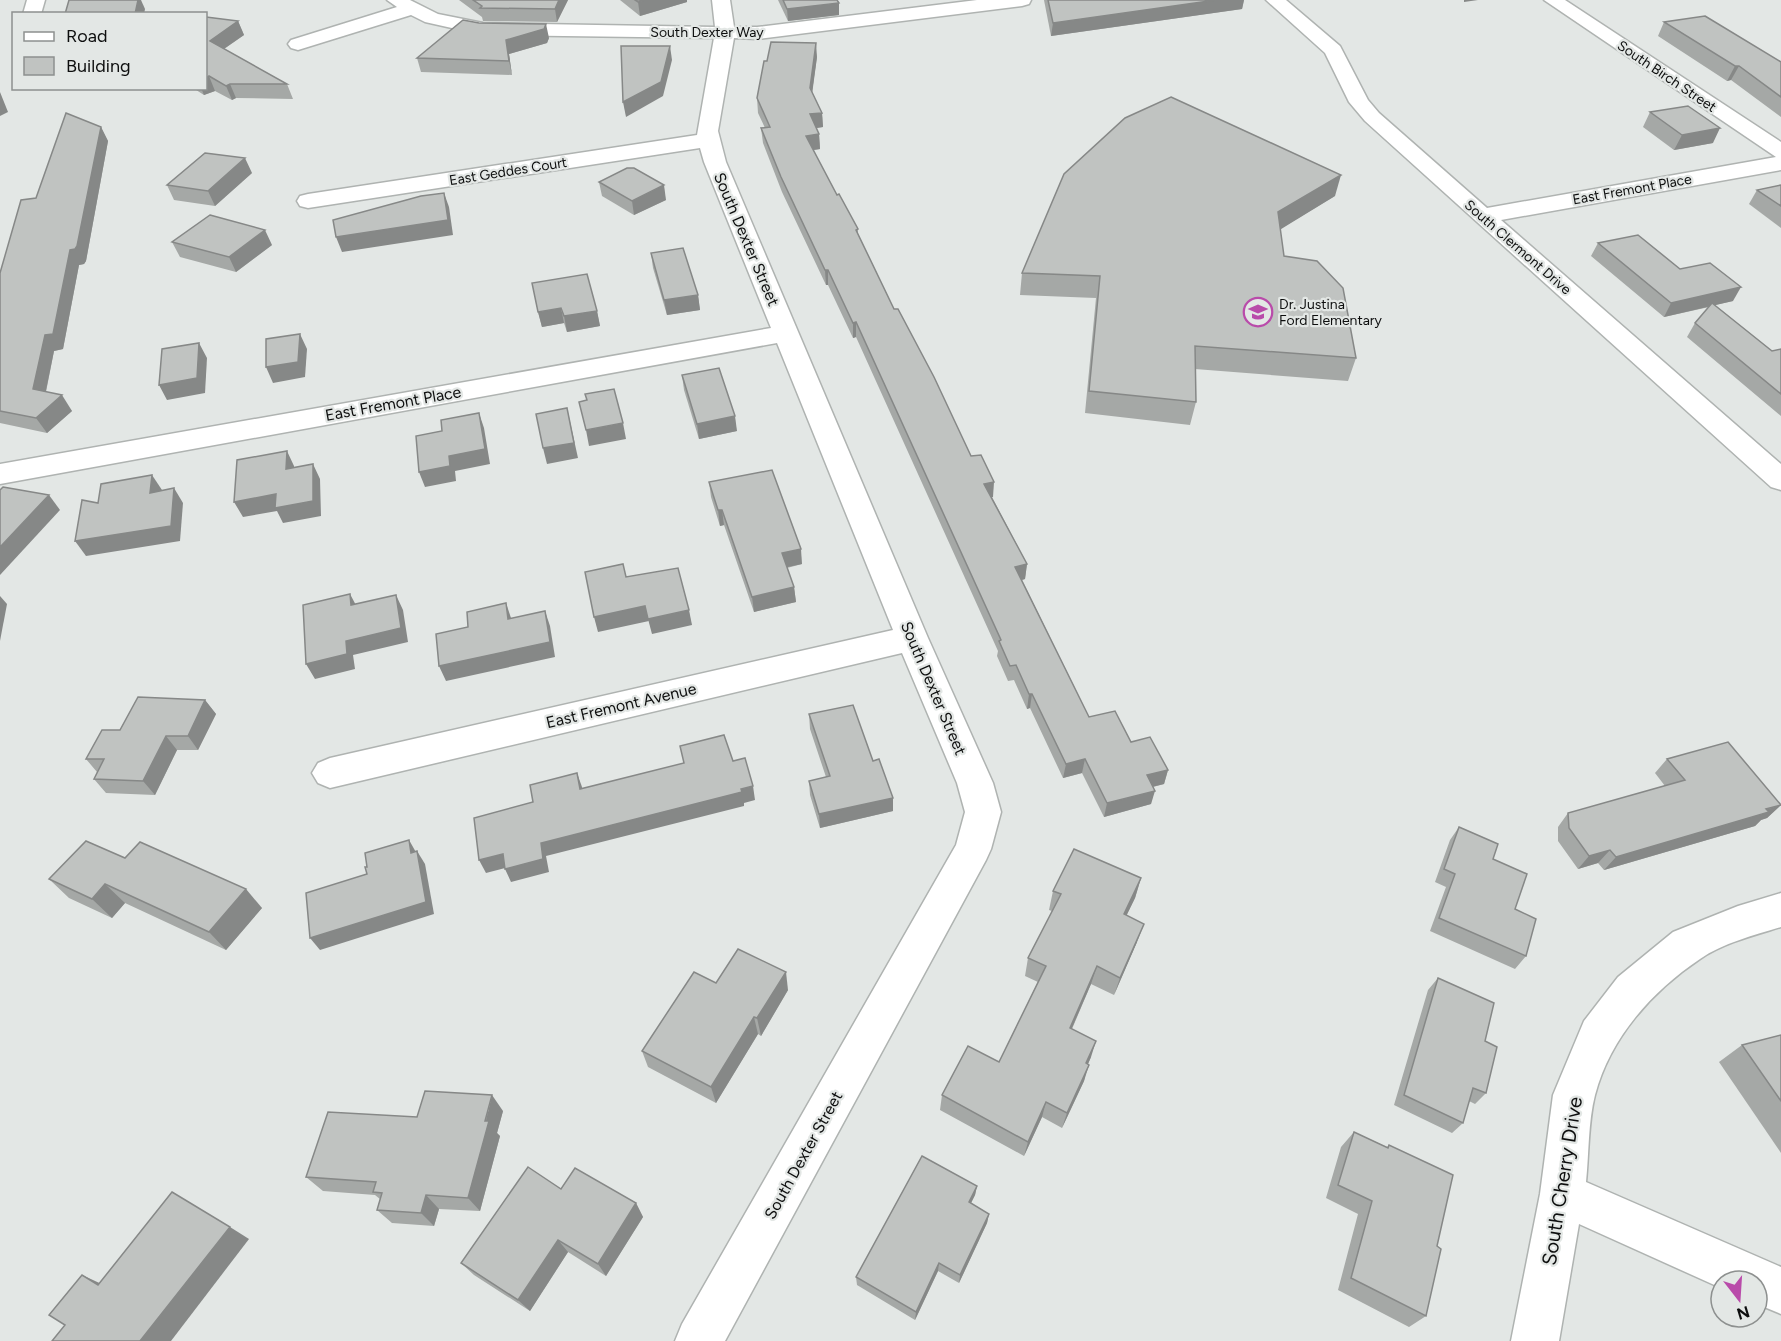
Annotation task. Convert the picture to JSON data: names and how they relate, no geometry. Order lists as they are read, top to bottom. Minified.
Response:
{"streets":{"street":["South Dexter Way","South Birch Street","East Geddes Court","East Fremont Place","South Dexter Street","South Clermont Drive","East Fremont Avenue","South Cherry Drive"]},"crossings":[["South Dexter Way","South Dexter Street"],["East Geddes Court","South Dexter Street"],["East Fremont Place","South Dexter Street"],["East Fremont Place","South Clermont Drive"],["South Dexter Street","East Fremont Avenue"]],"places":{"school or university":["Dr. Justina Ford Elementary"]},"legend":["Road","Building"],"north":"bottom"}
